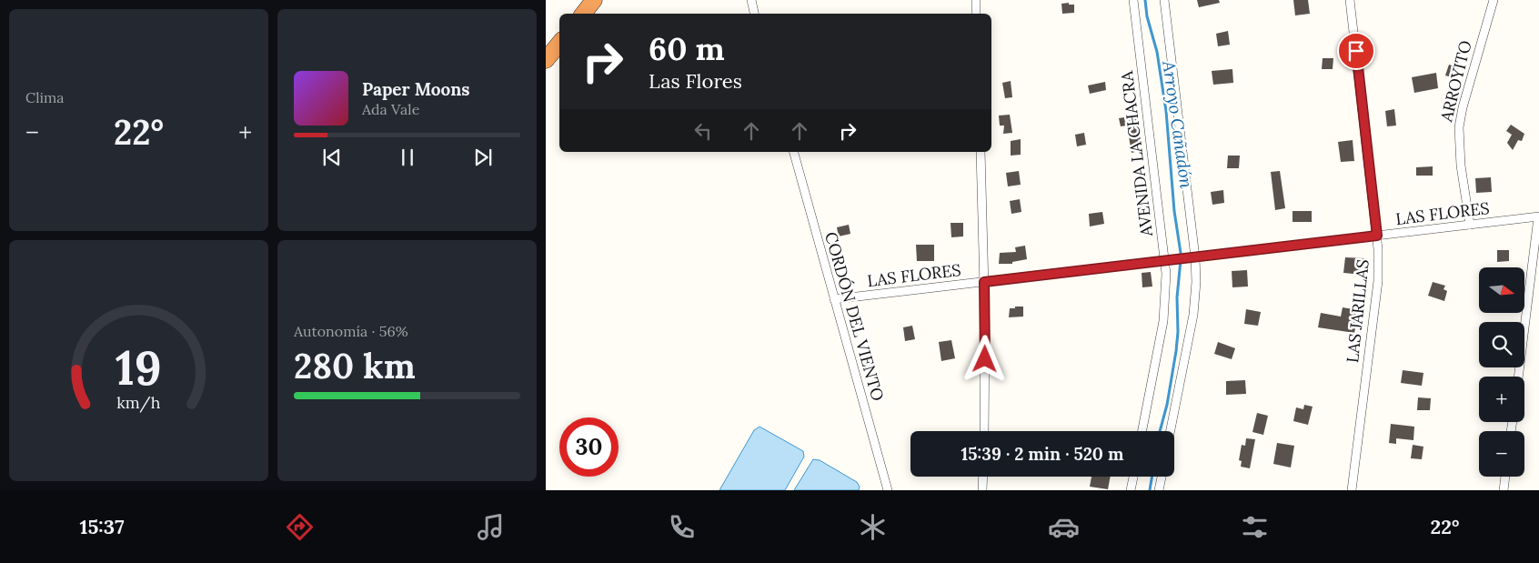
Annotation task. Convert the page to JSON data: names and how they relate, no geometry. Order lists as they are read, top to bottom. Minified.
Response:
{"streets":{"street":["ARROYITO","AVENIDA LA CHACRA","LAS FLORES","LAS JARILLAS","CORDÓN DEL VIENTO"]},"crossings":[["ARROYITO","LAS FLORES"],["AVENIDA LA CHACRA","LAS FLORES"],["LAS FLORES","LAS JARILLAS"],["LAS FLORES","CORDÓN DEL VIENTO"]],"water":["Arroyo Cañadón"],"north":"right","page":{"tile":["Clima",["Autonomía · 56%","280 km"]],"turn":["60 m","Las Flores"],"song":["Paper Moons","Ada Vale"],"heat":["−","22°","+"],"map_buttons":["+","−"],"limit":"30","trip":"15:39 · 2 min · 520 m","tabs":["15:37","22°"],"gauge":["19","km/h"]}}
